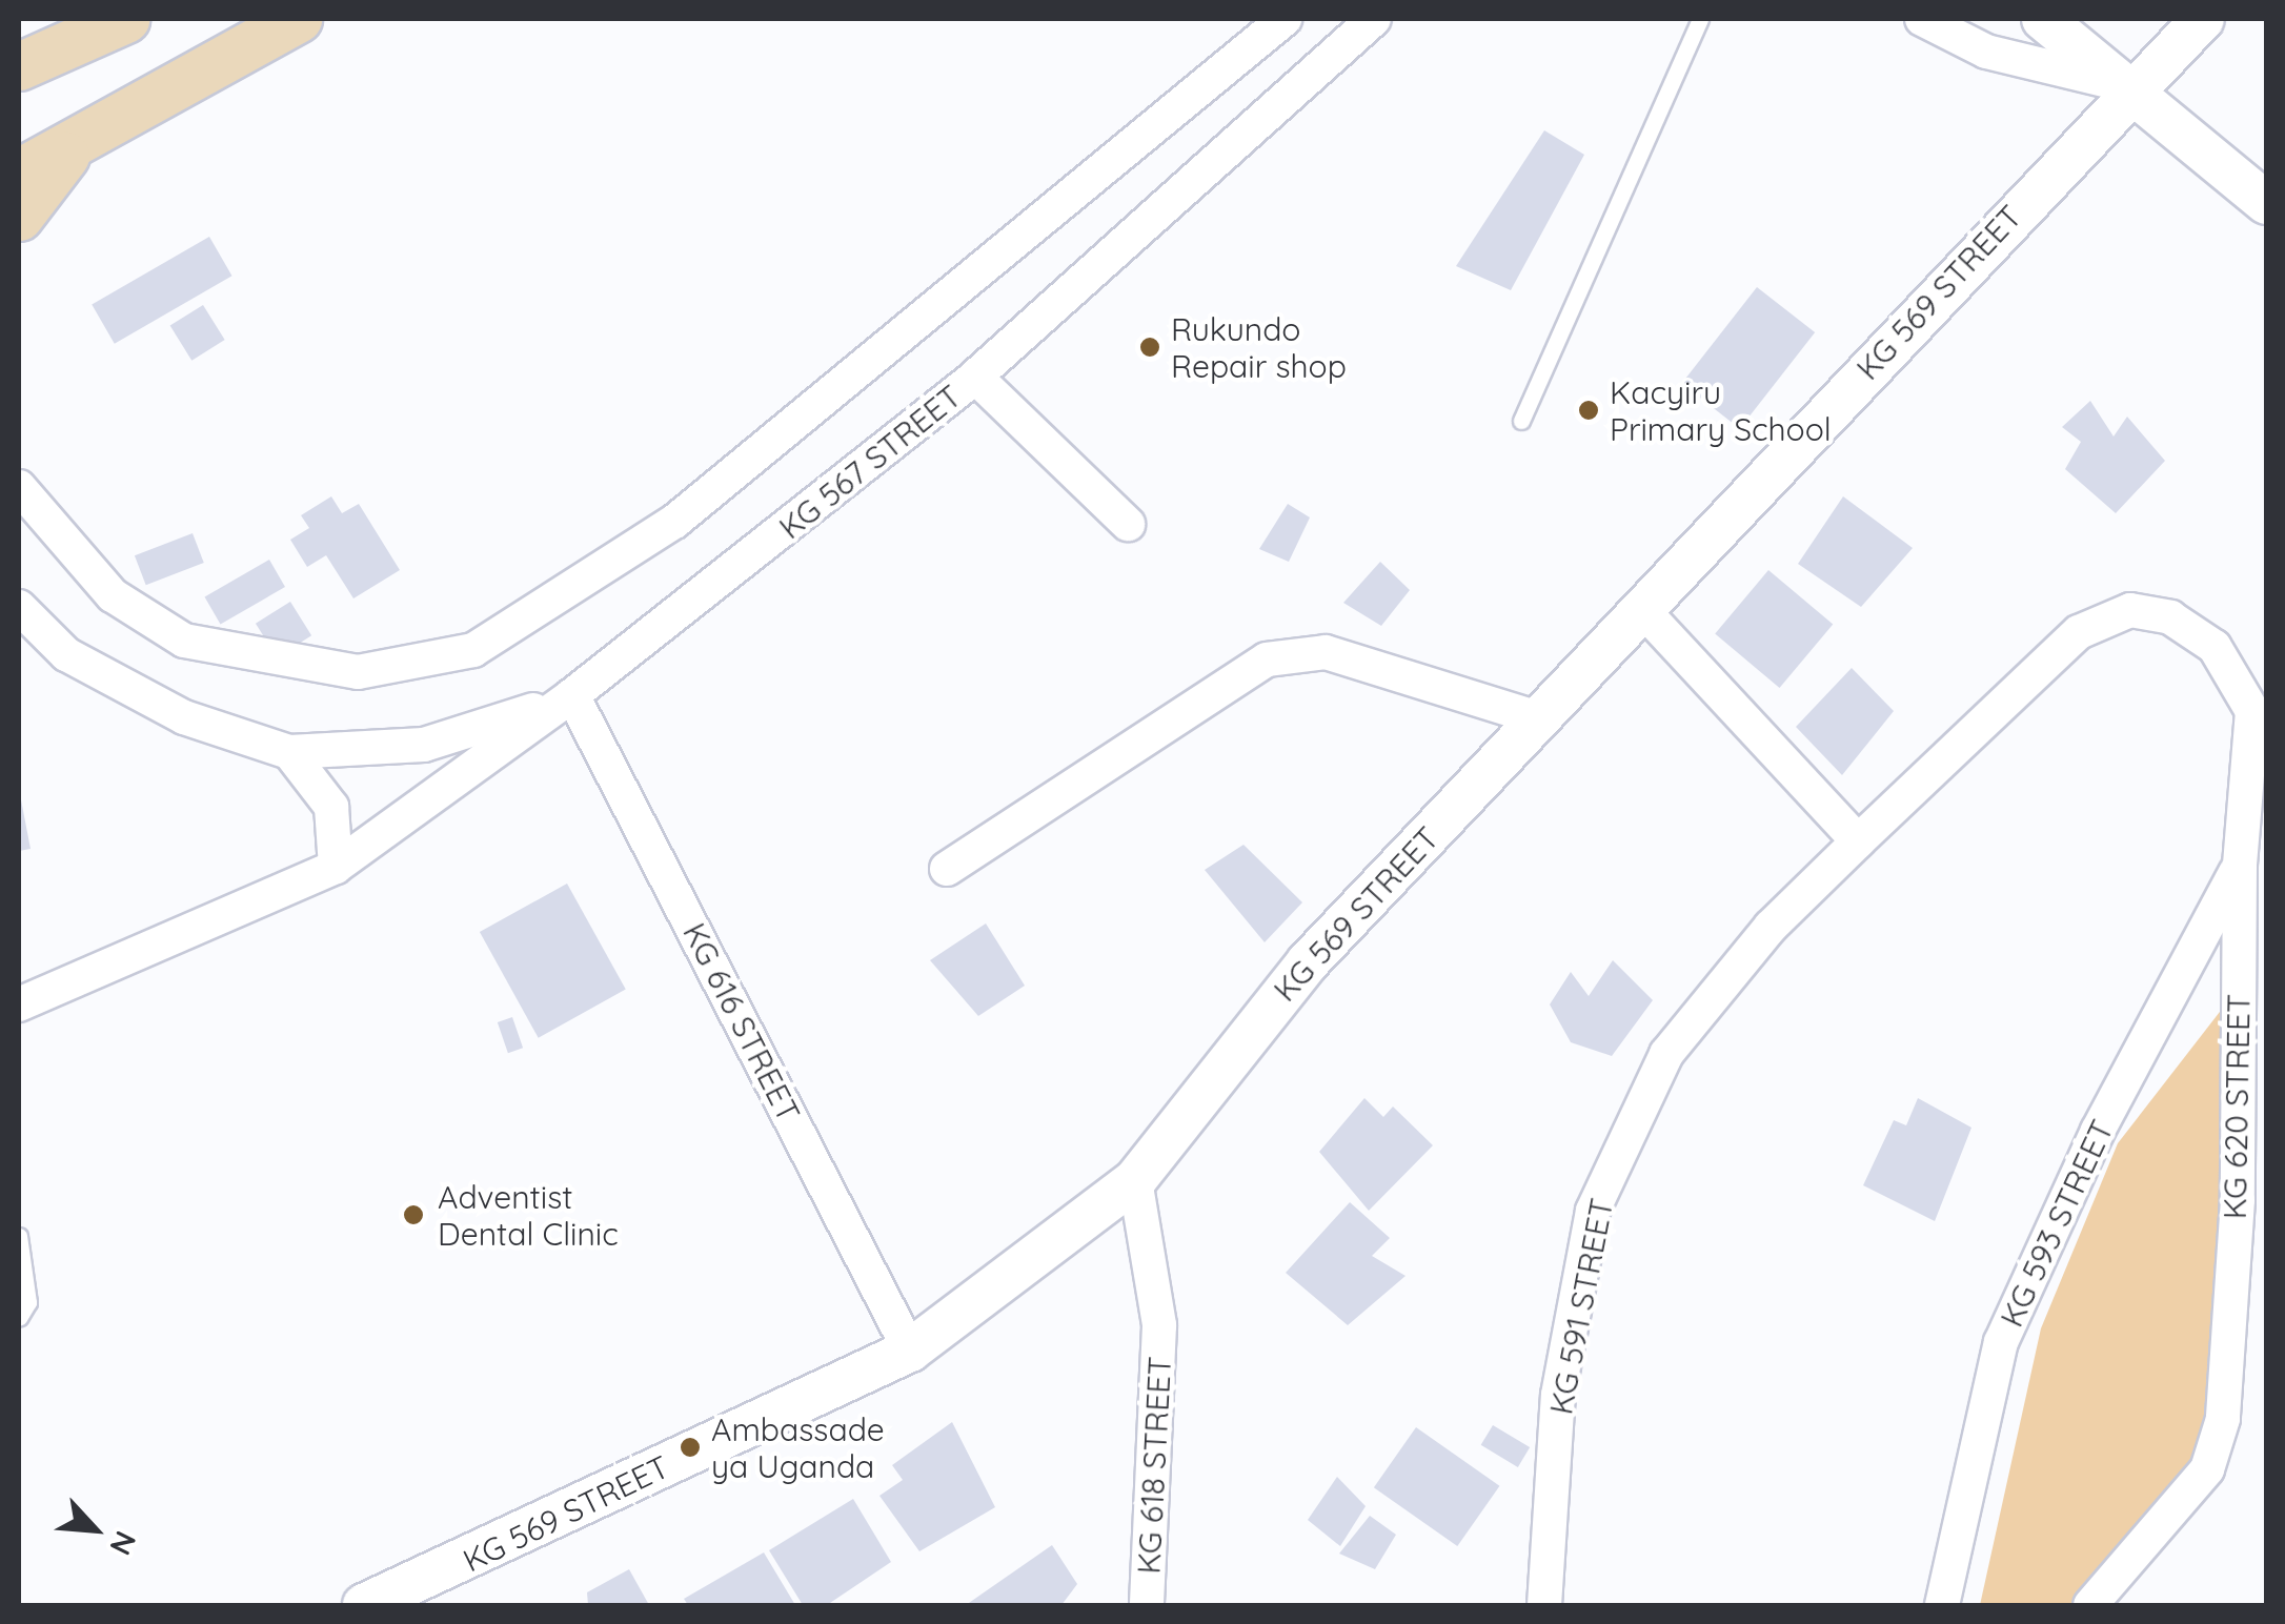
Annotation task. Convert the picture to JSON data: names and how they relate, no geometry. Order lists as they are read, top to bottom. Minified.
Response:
{"streets":{"street":["KG 569 STREET","KG 567 STREET","KG 616 STREET","KG 620 STREET","KG 593 STREET","KG 591 STREET","KG 618 STREET"]},"crossings":[["KG 569 STREET","KG 616 STREET"],["KG 569 STREET","KG 618 STREET"],["KG 567 STREET","KG 616 STREET"],["KG 620 STREET","KG 593 STREET"],["KG 620 STREET","KG 591 STREET"]],"places":["Rukundo Repair shop","Kacyiru Primary School","Adventist Dental Clinic","Ambassade ya Uganda"],"north":"bottom right"}
